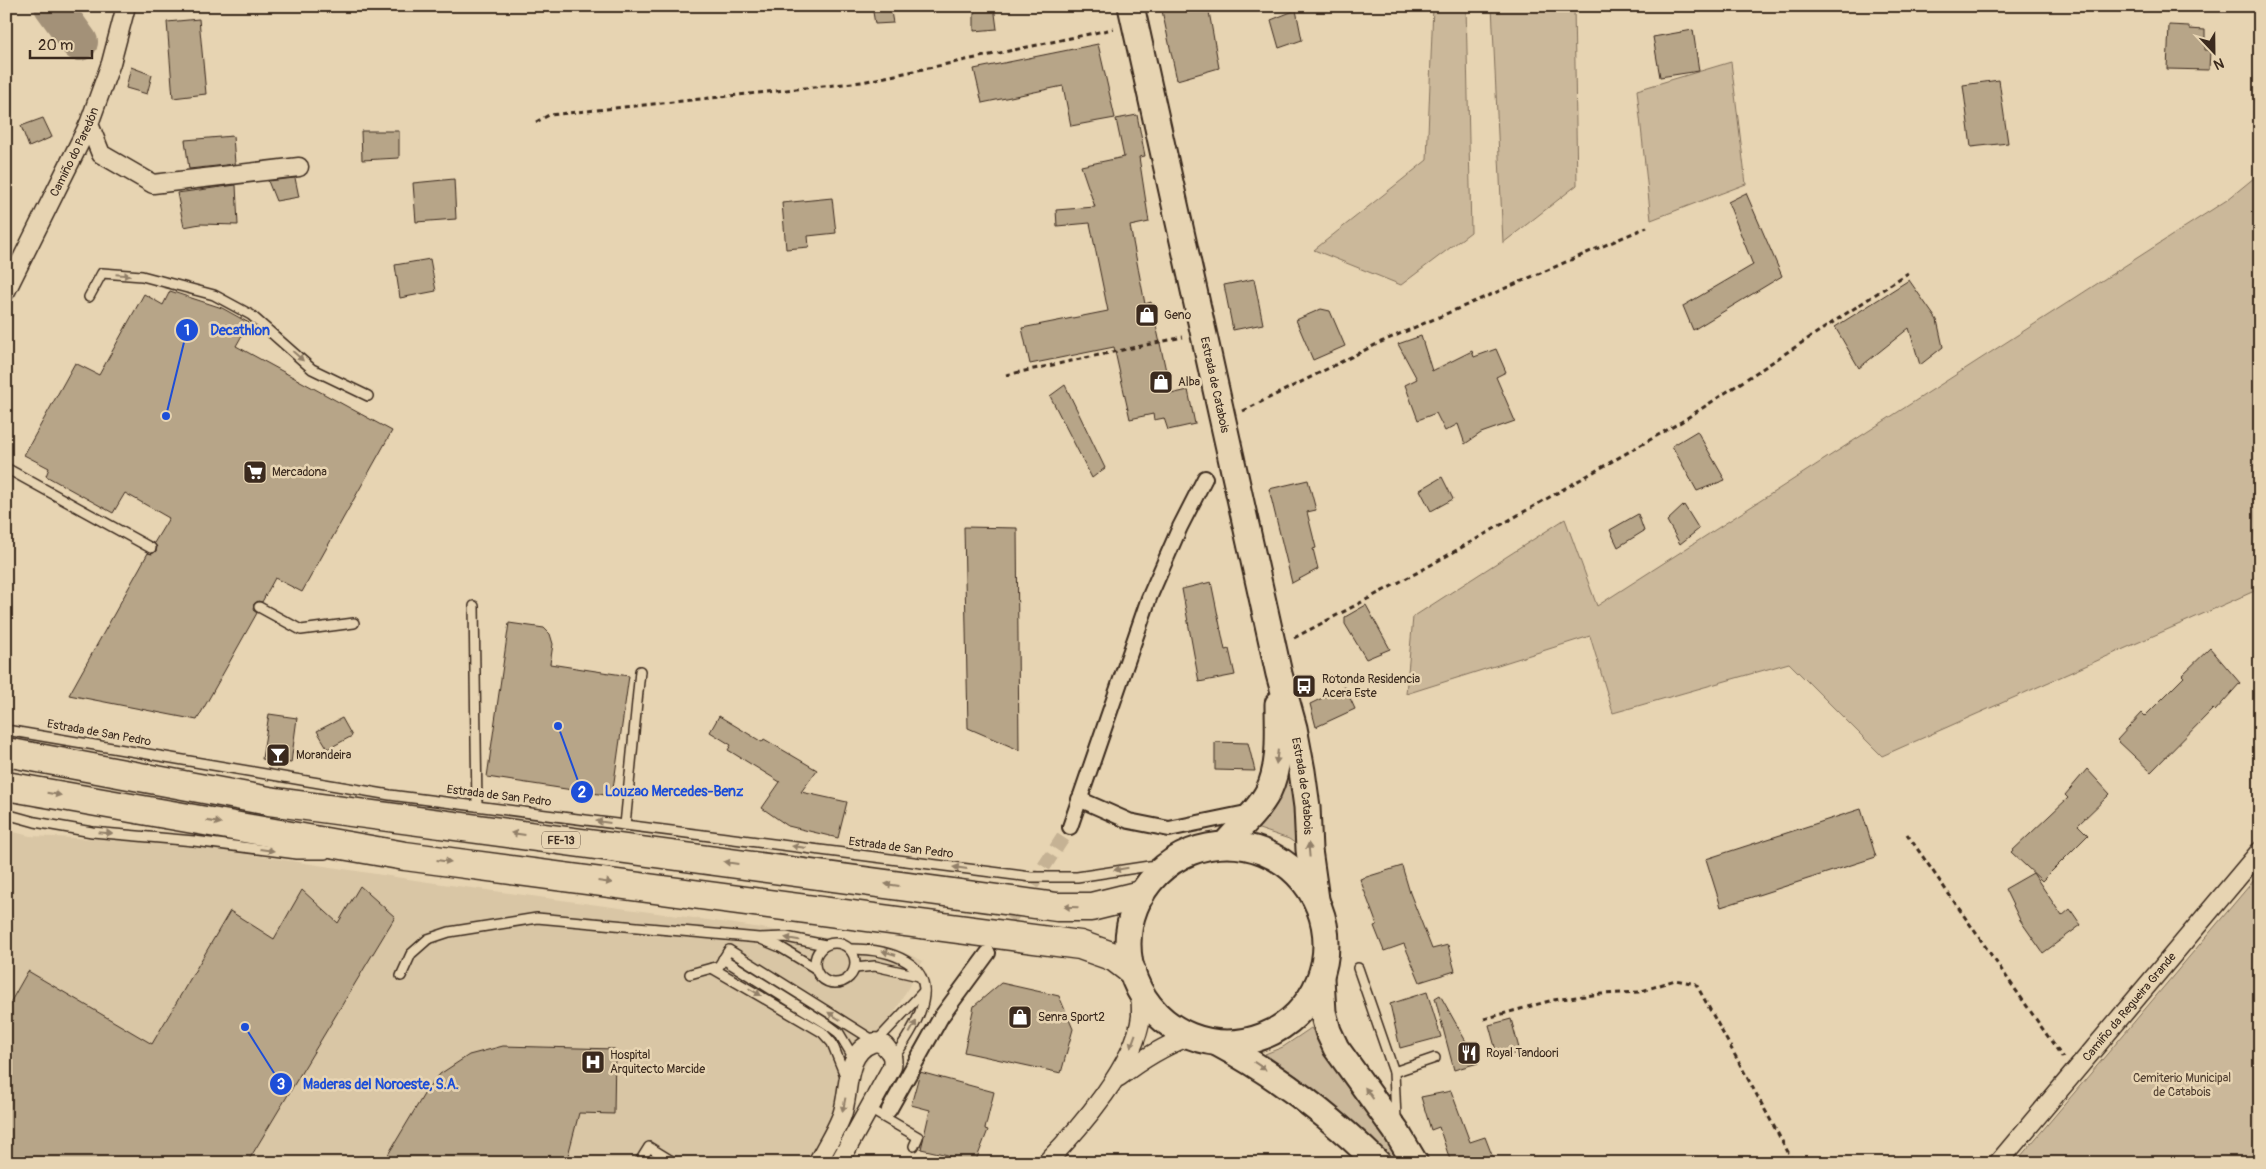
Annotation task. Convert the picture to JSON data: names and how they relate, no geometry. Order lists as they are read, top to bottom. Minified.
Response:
{"streets":{"highway":["FE-13"],"main road":["Estrada de Catabois"],"street":["Camiño do Paredón","Camiño da Regueira Grande"],"lane":["Estrada de San Pedro"]},"crossings":[["Estrada de Catabois","Estrada de San Pedro"],["Estrada de Catabois","FE-13"]],"one_way":["Estrada de San Pedro"],"parks":["Cemiterio Municipal de Catabois"],"places":{"shop":["Geno","Alba","Senra Sport2"],"other":["Decathlon","Louzao Mercedes-Benz","Maderas del Noroeste, S.A."],"supermarket":["Mercadona"],"bus stop":["Rotonda Residencia Acera Este"],"bar":["Morandeira"],"restaurant":["Royal Tandoori"],"hospital":["Hospital Arquitecto Marcide"]},"scale_bar":"20 m","north":"bottom"}
